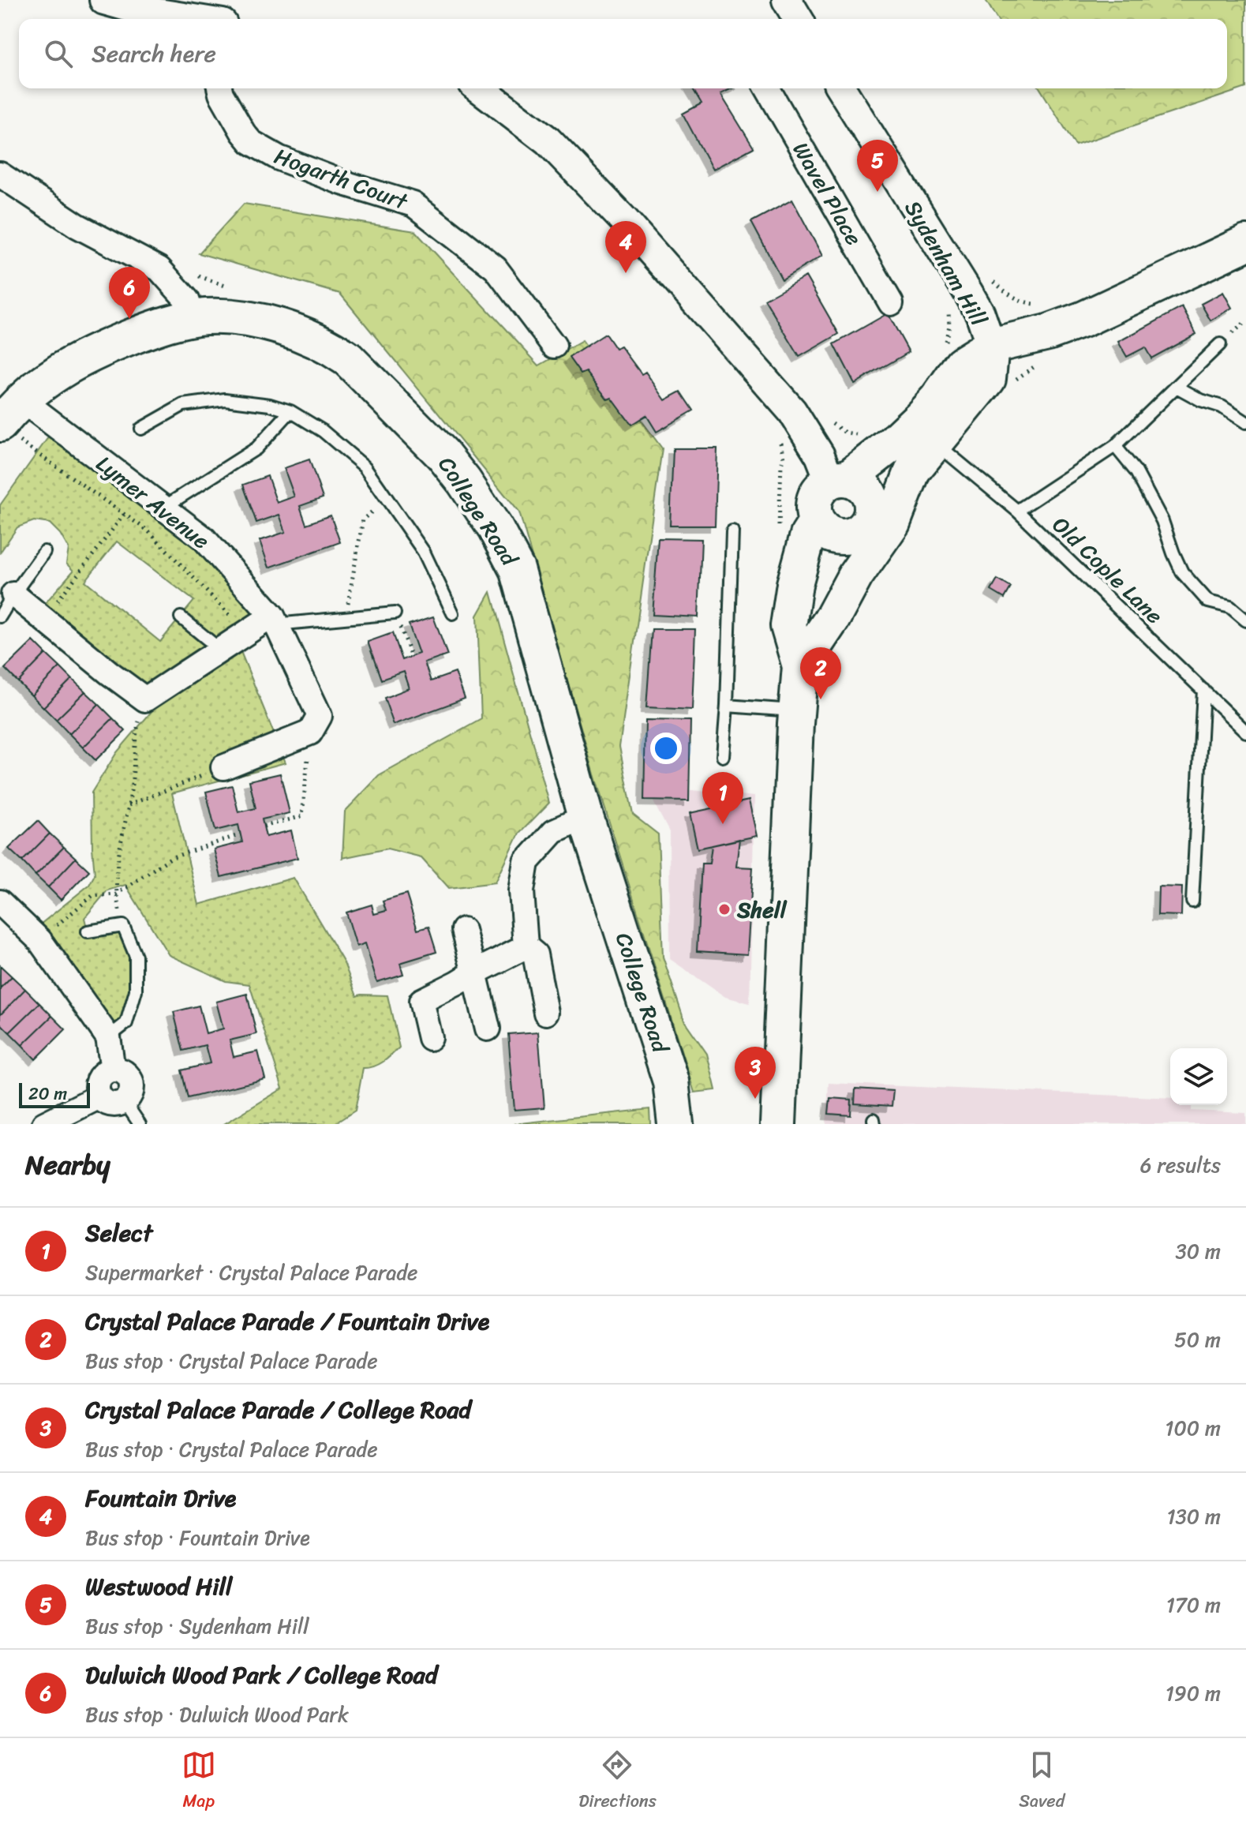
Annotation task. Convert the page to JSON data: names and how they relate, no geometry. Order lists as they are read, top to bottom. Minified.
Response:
{"streets":{"main road":["College Road"],"street":["Hogarth Court","Wavel Place","Sydenham Hill","Lymer Avenue"],"lane":["Old Cople Lane"]},"crossings":[["Lymer Avenue","College Road"]],"places":["Shell"],"scale_bar":"20 m","page":{"search":"Search here","pins":["5","4","6","2","1","3"],"scale":"20 m","heading":["Nearby","6 results"],"list":[{"mark":"1","name":"Select","note":"Supermarket · Crystal Palace Parade","value":"30 m"},{"mark":"2","name":"Crystal Palace Parade / Fountain Drive","note":"Bus stop · Crystal Palace Parade","value":"50 m"},{"mark":"3","name":"Crystal Palace Parade / College Road","note":"Bus stop · Crystal Palace Parade","value":"100 m"},{"mark":"4","name":"Fountain Drive","note":"Bus stop · Fountain Drive","value":"130 m"},{"mark":"5","name":"Westwood Hill","note":"Bus stop · Sydenham Hill","value":"170 m"},{"mark":"6","name":"Dulwich Wood Park / College Road","note":"Bus stop · Dulwich Wood Park","value":"190 m"}],"nav":["Map","Directions","Saved"]}}
